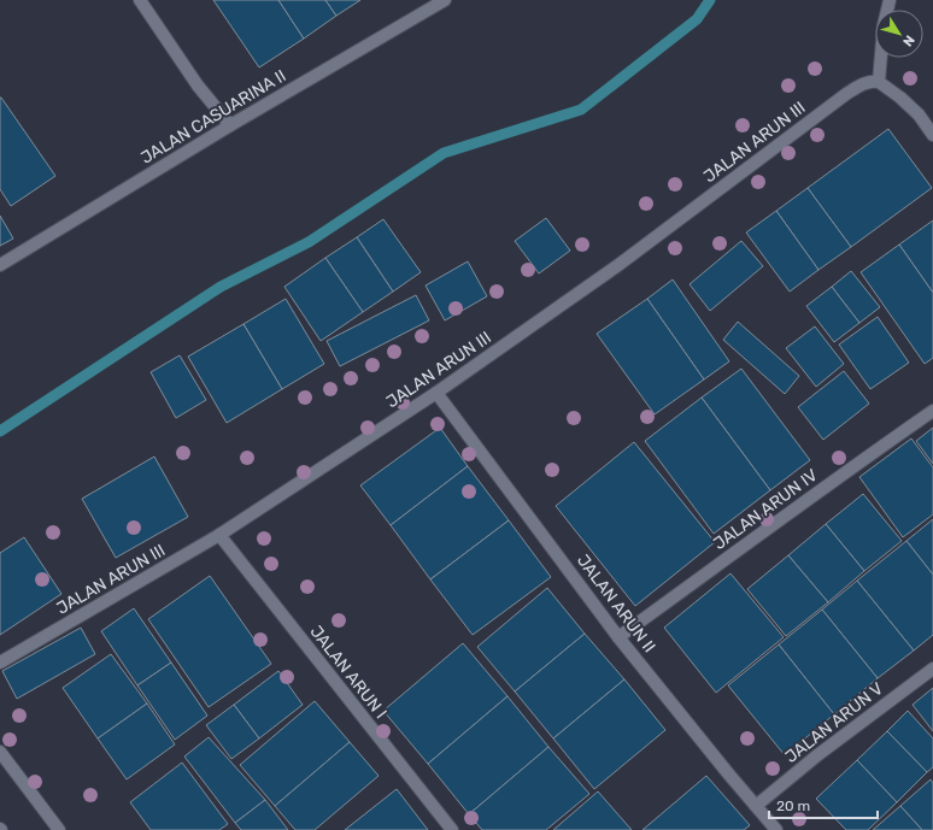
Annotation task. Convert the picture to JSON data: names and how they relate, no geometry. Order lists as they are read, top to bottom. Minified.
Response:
{"streets":{"street":["JALAN CASUARINA II","JALAN ARUN III","JALAN ARUN IV","JALAN ARUN II","JALAN ARUN I","JALAN ARUN V"]},"crossings":[["JALAN ARUN III","JALAN ARUN II"],["JALAN ARUN III","JALAN ARUN I"],["JALAN ARUN IV","JALAN ARUN II"],["JALAN ARUN II","JALAN ARUN V"]],"scale_bar":"20 m","north":"bottom right"}
